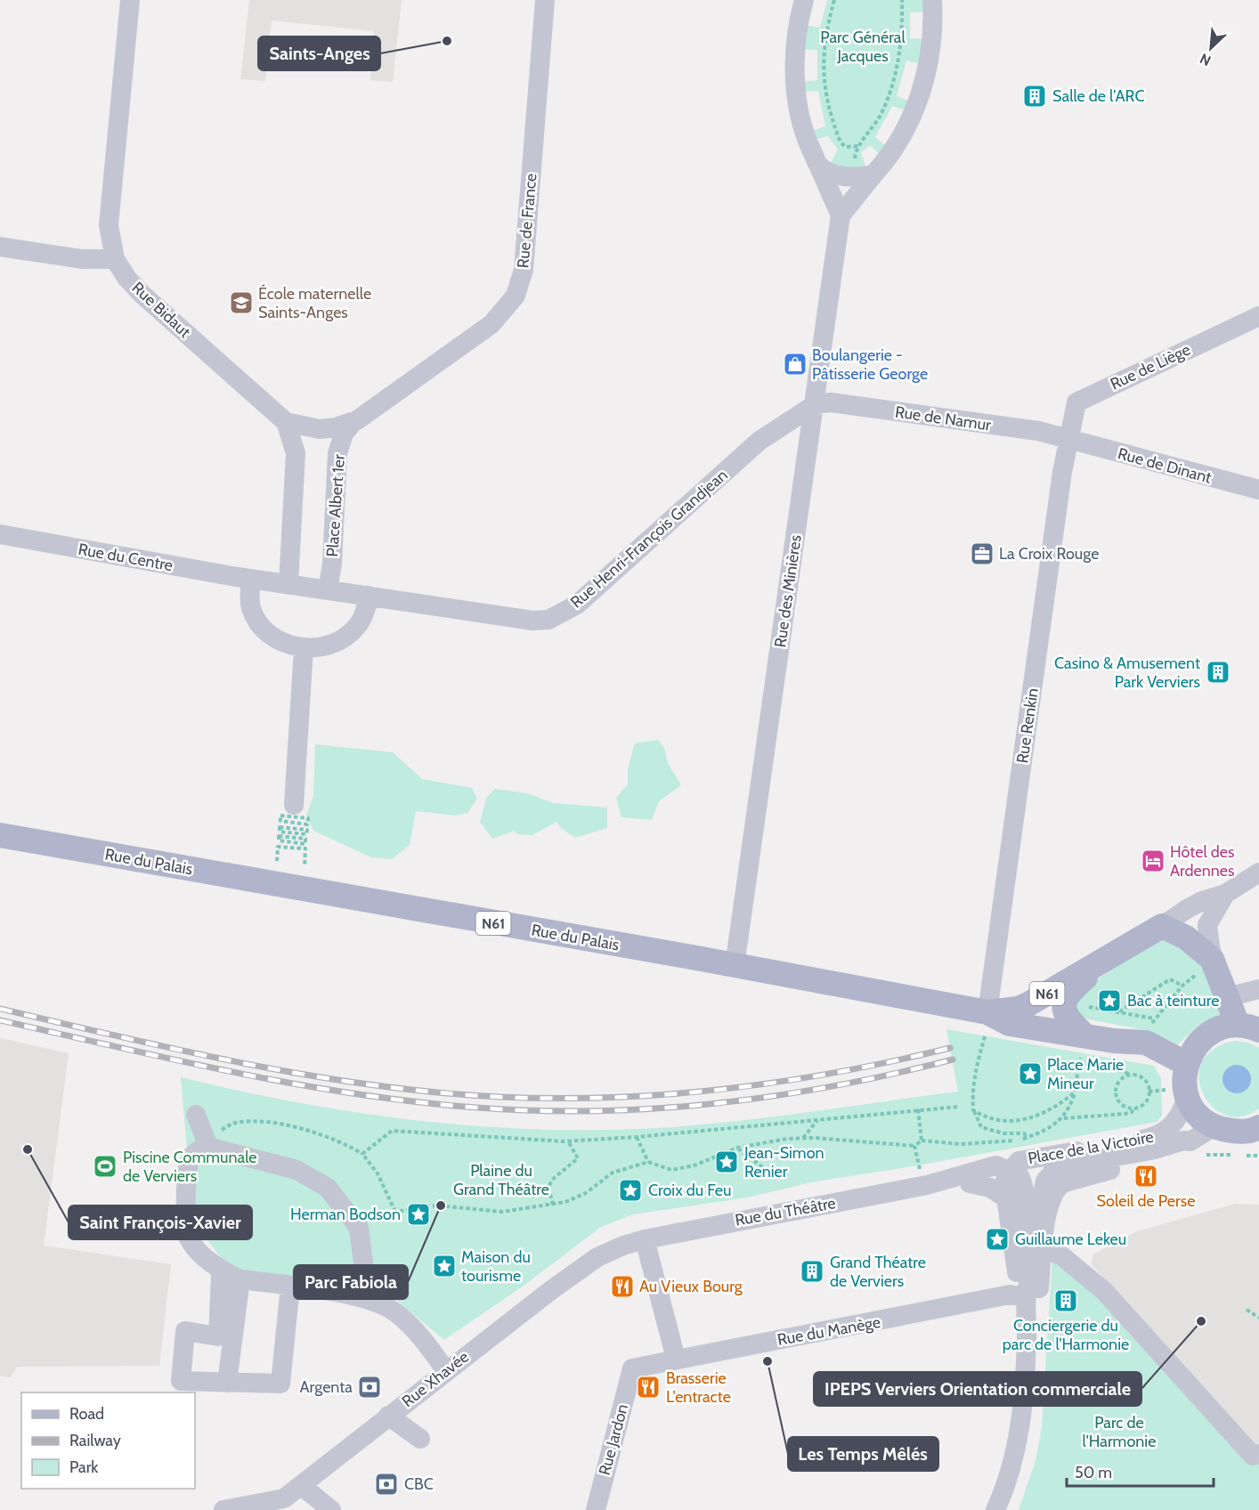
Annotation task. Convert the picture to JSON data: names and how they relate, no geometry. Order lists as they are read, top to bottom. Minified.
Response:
{"streets":{"main road":["Rue du Palais","N61","Place de la Victoire"],"street":["Rue de France","Rue Bidaut","Rue de Liège","Rue de Namur","Rue de Dinant","Place Albert 1er","Rue Henri-François Grandjean","Rue du Centre","Rue des Minières","Rue Renkin","Rue du Théâtre","Rue du Manège","Rue Xhavée","Rue Jardon"]},"crossings":[["Rue de France","Rue Bidaut"],["Rue de France","Place Albert 1er"],["Rue Bidaut","Place Albert 1er"],["Rue de Liège","Rue de Namur"],["Rue de Liège","Rue de Dinant"],["Rue de Liège","Rue Renkin"],["Rue de Namur","Rue de Dinant"],["Rue de Namur","Rue Henri-François Grandjean"],["Rue de Namur","Rue des Minières"],["Rue de Namur","Rue Renkin"],["Rue de Dinant","Rue Renkin"],["Rue Henri-François Grandjean","Rue des Minières"],["Rue des Minières","Rue du Palais"],["Rue Renkin","Rue du Palais"],["Rue Renkin","N61"],["Rue du Palais","N61"],["N61","Place de la Victoire"],["Rue du Théâtre","Rue Xhavée"],["Rue du Manège","Rue Jardon"]],"parks":["Parc Général Jacques","Plaine du Grand Théâtre","Parc de l'Harmonie"],"places":{"other":["Saints-Anges","Saint François-Xavier","Parc Fabiola","IPEPS Verviers Orientation commerciale","Les Temps Mêlés"],"building":["Salle de l'ARC","Casino & Amusement Park Verviers","Grand Théatre de Verviers","Conciergerie du parc de l'Harmonie"],"school or university":["École maternelle Saints-Anges"],"shop":["Boulangerie - Pâtisserie George"],"office":["La Croix Rouge"],"hotel":["Hôtel des Ardennes"],"place":["Bac à teinture","Place Marie Mineur","Jean-Simon Renier","Croix du Feu","Herman Bodson","Guillaume Lekeu","Maison du tourisme"],"sports":["Piscine Communale de Verviers"],"restaurant":["Soleil de Perse","Au Vieux Bourg","Brasserie L'entracte"],"bank":["Argenta","CBC"]},"legend":["Road","Railway","Park"],"scale_bar":"50 m","north":"bottom left"}
